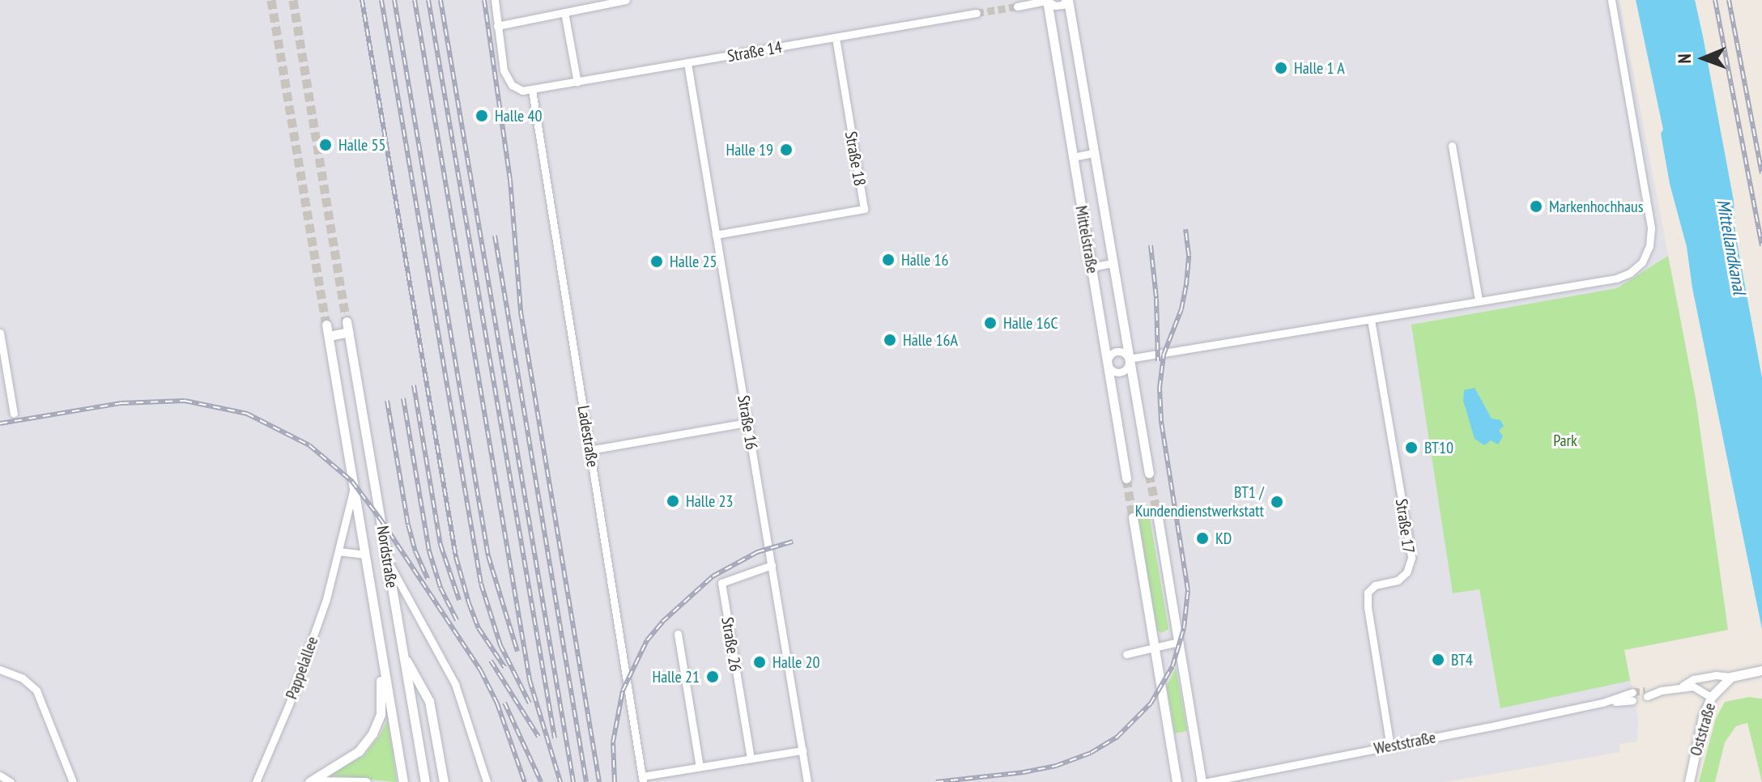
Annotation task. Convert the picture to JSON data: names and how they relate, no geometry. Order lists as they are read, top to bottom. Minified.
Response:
{"streets":{"street":["Straße 14","Straße 18","Mittelstraße","Straße 16","Ladestraße","Straße 17","Nordstraße","Straße 26","Pappelallee","Oststraße","Weststraße"]},"crossings":[["Straße 14","Straße 18"],["Straße 14","Straße 16"],["Straße 14","Ladestraße"],["Straße 18","Straße 16"],["Straße 16","Straße 26"],["Straße 17","Weststraße"],["Nordstraße","Pappelallee"]],"water":["Mittellandkanal"],"parks":["Park"],"places":["Halle 1 A","Halle 40","Halle 55","Halle 19","Markenhochhaus","Halle 16","Halle 25","Halle 16C","Halle 16A","BT10","Halle 23","BT1 / Kundendienstwerkstatt","KD","BT4","Halle 20","Halle 21"],"north":"left"}
